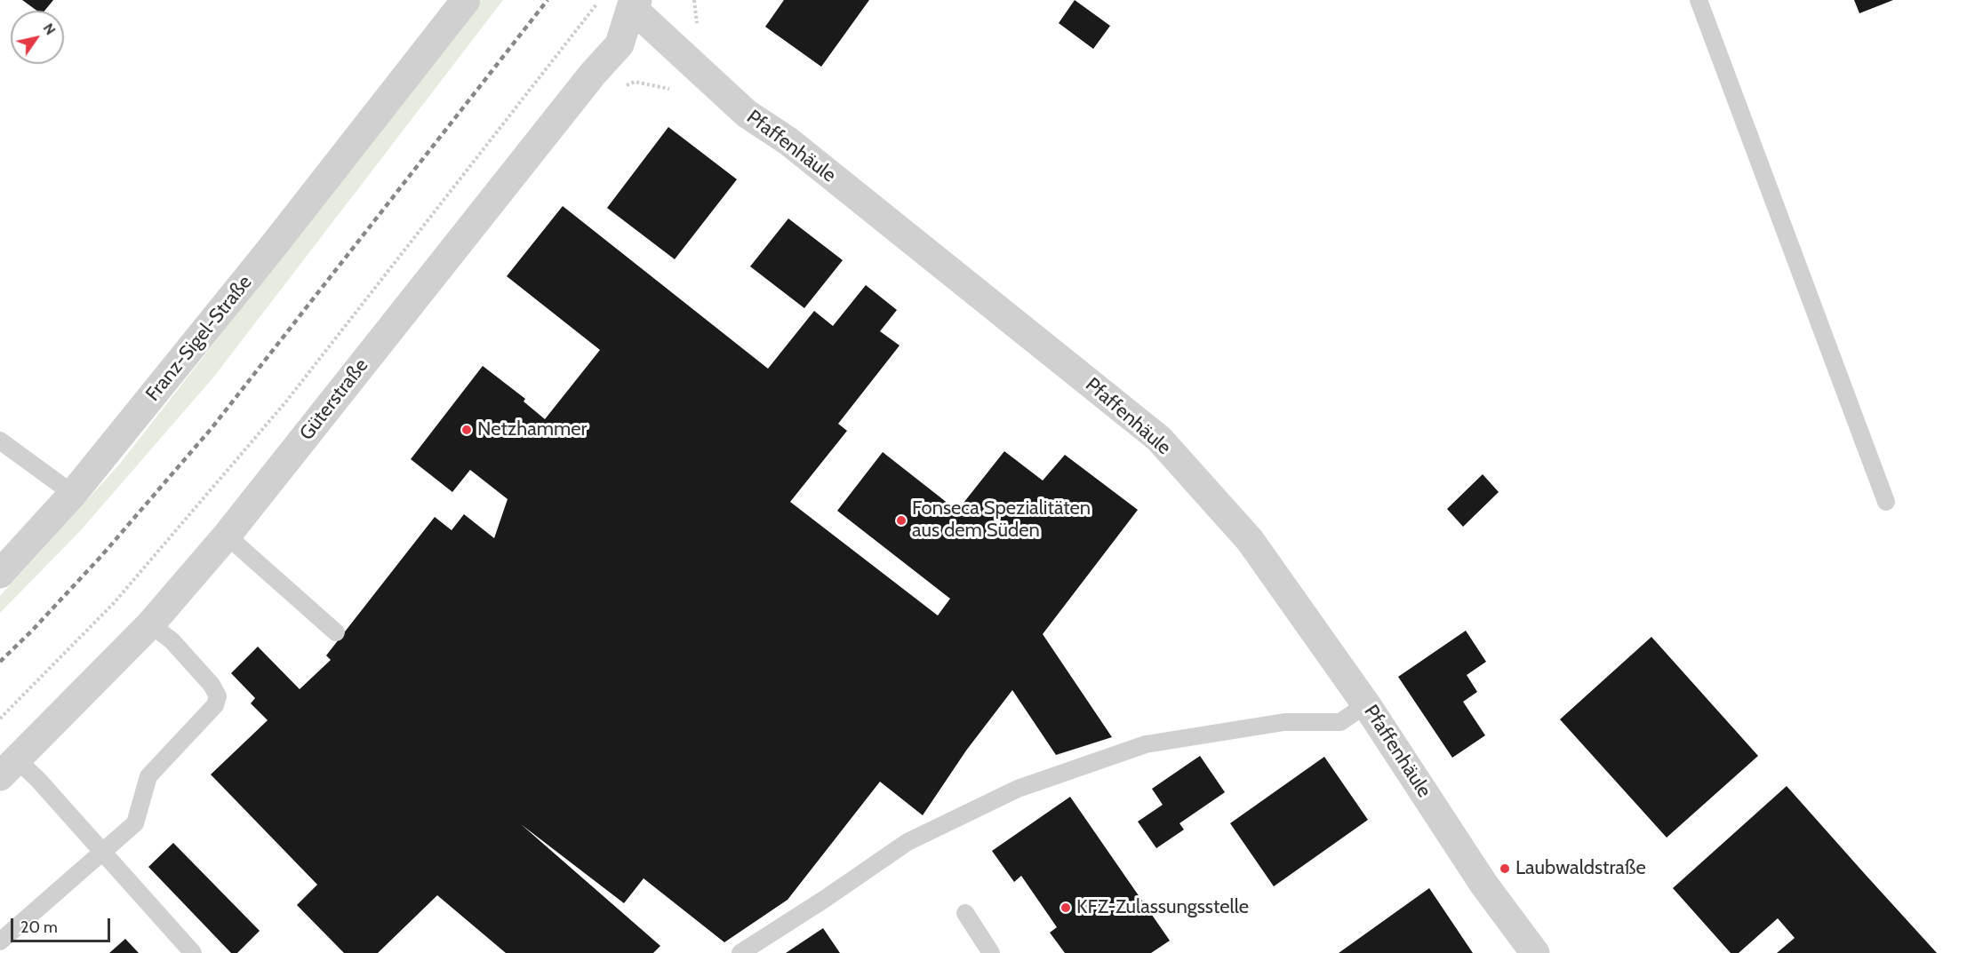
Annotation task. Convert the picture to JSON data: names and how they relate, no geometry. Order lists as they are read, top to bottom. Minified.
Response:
{"streets":{"street":["Pfaffenhäule","Franz-Sigel-Straße","Güterstraße"]},"crossings":[["Pfaffenhäule","Güterstraße"]],"places":["Netzhammer","Fonseca Spezialitäten aus dem Süden","Laubwaldstraße","KFZ-Zulassungsstelle"],"scale_bar":"20 m","north":"top right"}
